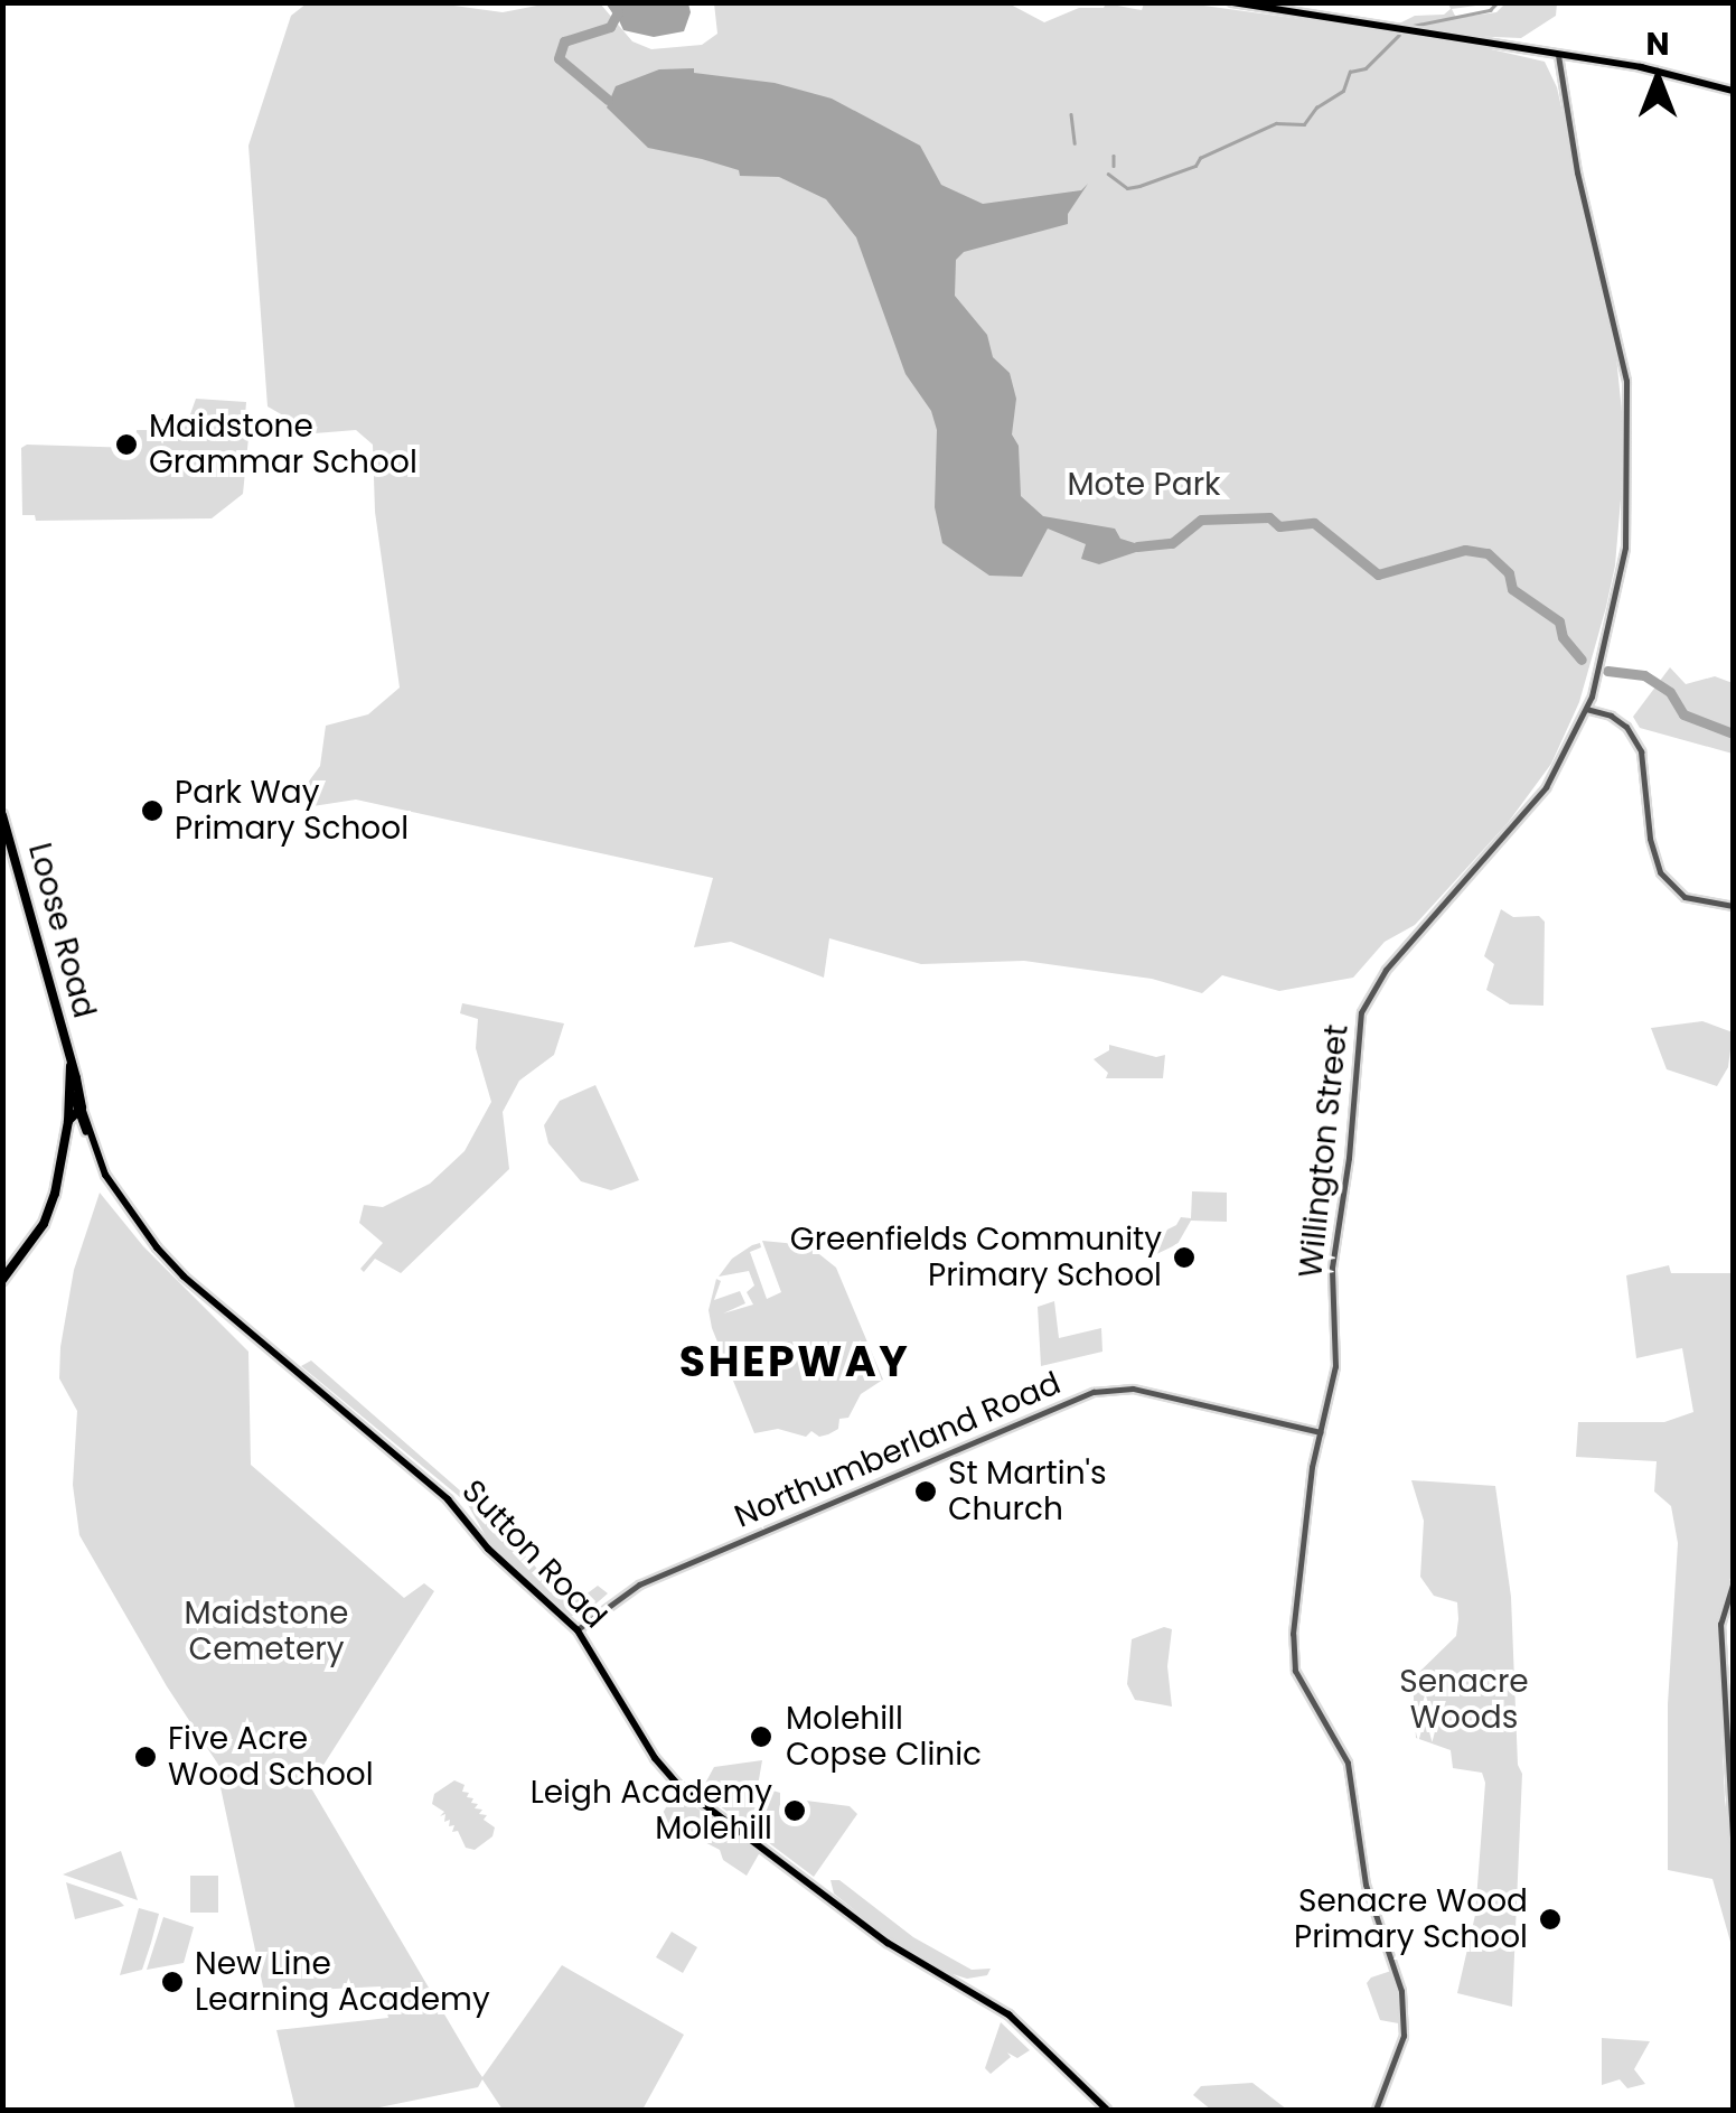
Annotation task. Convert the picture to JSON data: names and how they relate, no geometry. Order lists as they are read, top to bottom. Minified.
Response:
{"streets":{"highway":["Loose Road"],"main road":["Sutton Road"],"street":["Willington Street","Northumberland Road"]},"crossings":[["Loose Road","Sutton Road"],["Willington Street","Northumberland Road"],["Northumberland Road","Sutton Road"]],"districts":["SHEPWAY"],"parks":["Mote Park","Maidstone Cemetery","Senacre Woods"],"places":["Maidstone Grammar School","Park Way Primary School","Greenfields Community Primary School","St Martin's Church","Molehill Copse Clinic","Five Acre Wood School","Leigh Academy Molehill","Senacre Wood Primary School","New Line Learning Academy"],"north":"top"}
